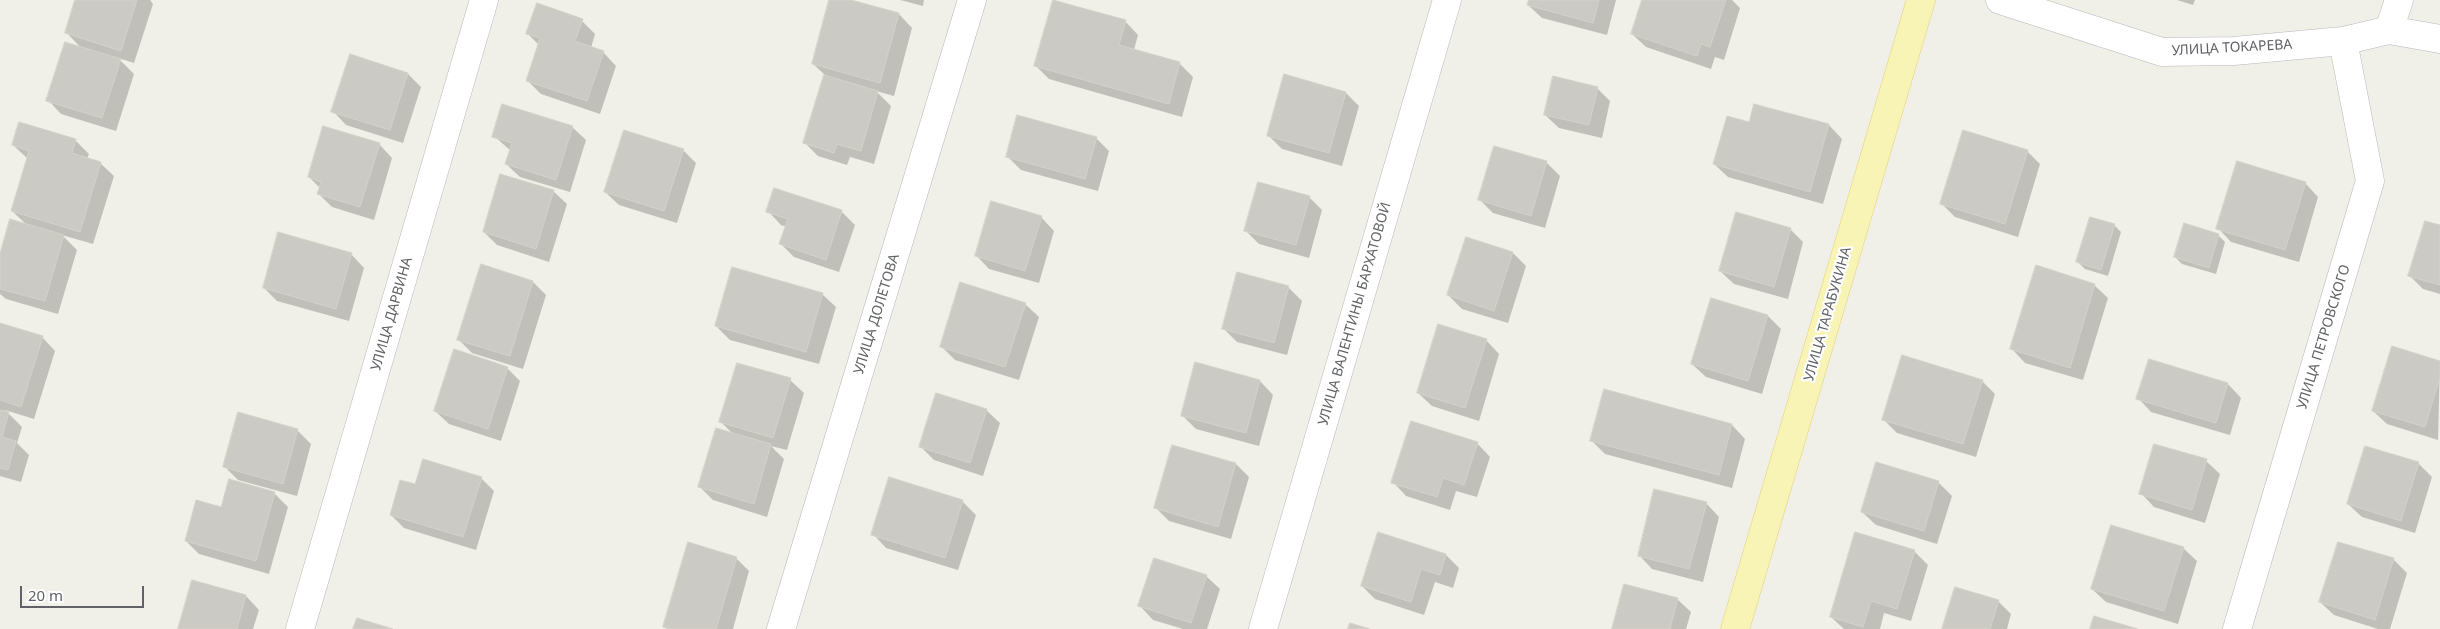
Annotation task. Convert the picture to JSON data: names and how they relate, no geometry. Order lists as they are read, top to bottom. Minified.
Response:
{"streets":{"main road":["УЛИЦА ТАРАБУКИНА"],"street":["УЛИЦА ТОКАРЕВА","УЛИЦА ДАРВИНА","УЛИЦА ДОЛЕТОВА","УЛИЦА ВАЛЕНТИНЫ БАРХАТОВОЙ","УЛИЦА ПЕТРОВСКОГО"]},"crossings":[["УЛИЦА ТОКАРЕВА","УЛИЦА ПЕТРОВСКОГО"]],"scale_bar":"20 m"}
